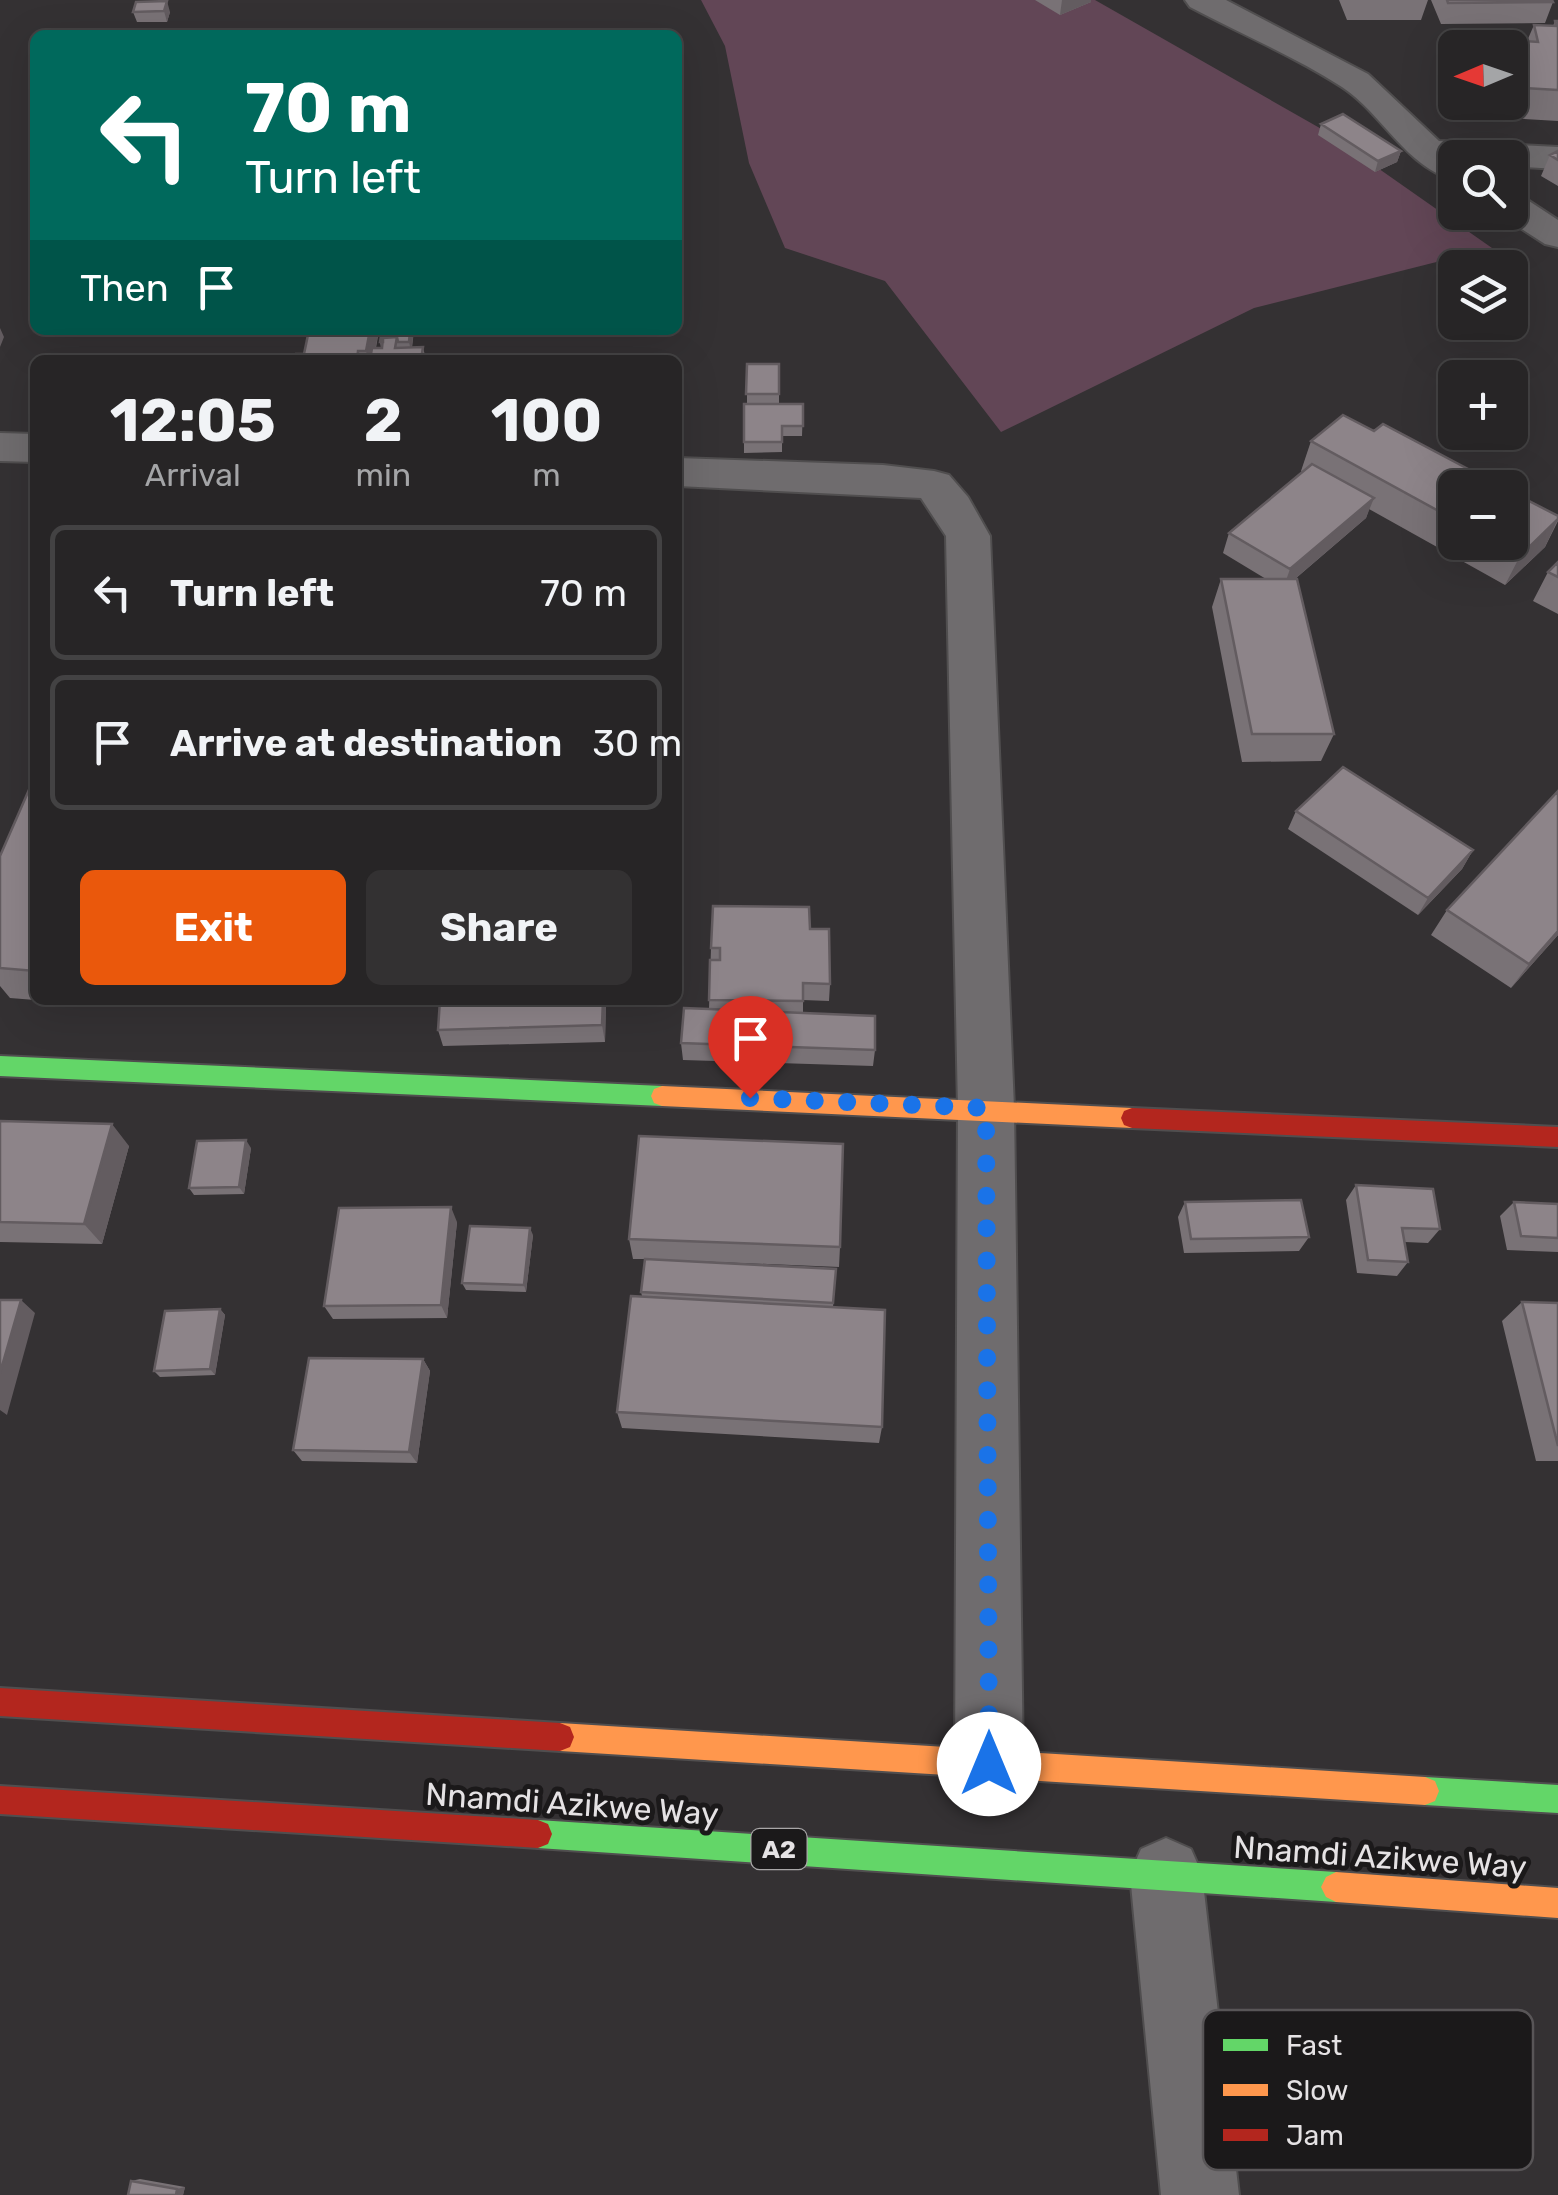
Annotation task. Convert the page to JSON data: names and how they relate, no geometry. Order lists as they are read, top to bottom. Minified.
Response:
{"streets":{"main road":["Nnamdi Azikwe Way","A2"]},"legend":["Fast","Slow","Jam"],"north":"left","page":{"map_buttons":["+","−"],"turn":["70 m","Turn left"],"then":"Then","eta":["12:05","Arrival","2","min","100","m"],"list":[{"name":"Turn left","value":"70 m"},{"name":"Arrive at destination","value":"30 m"}],"buttons":["Exit","Share"]}}
